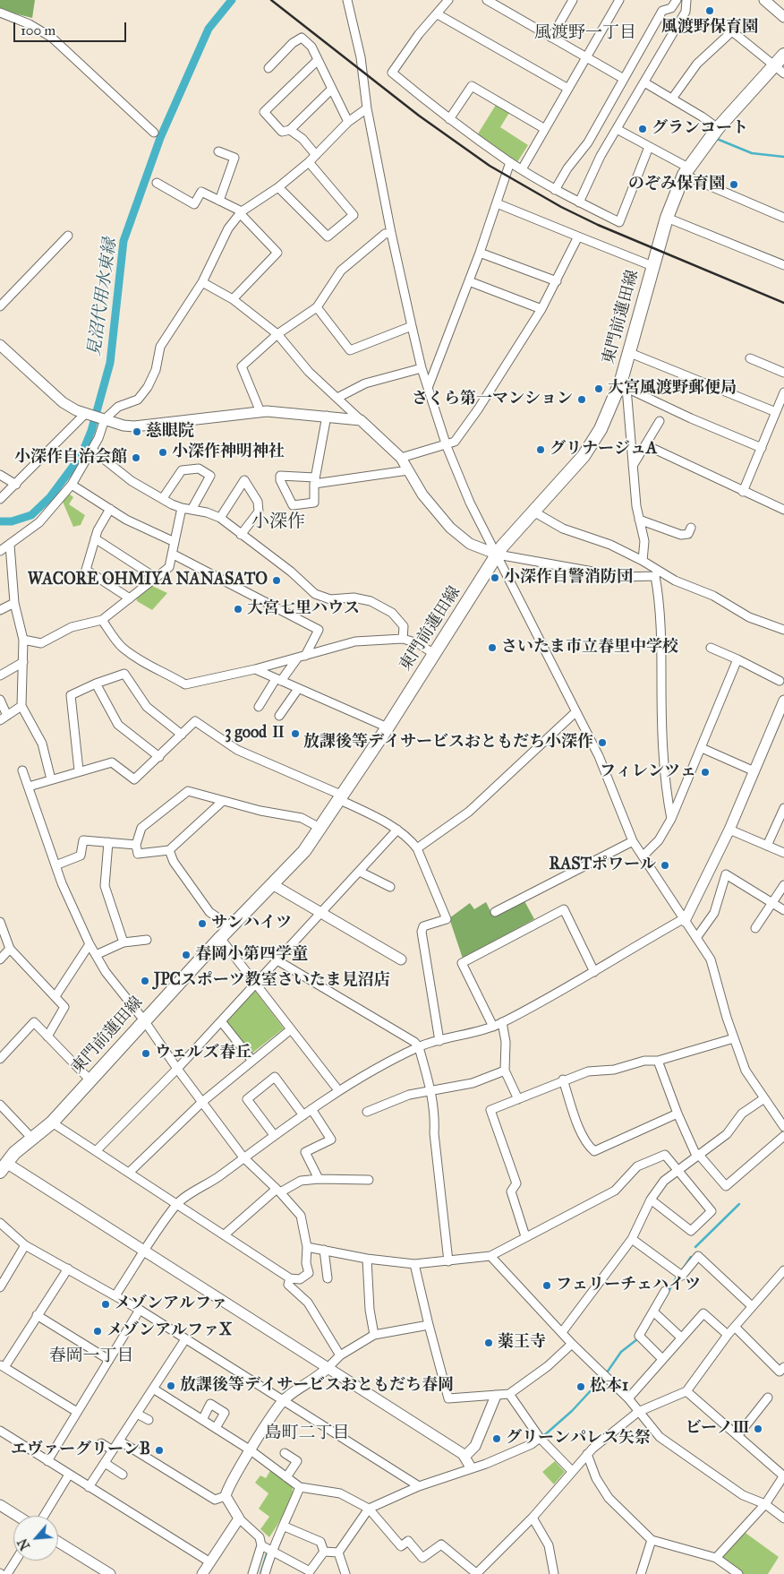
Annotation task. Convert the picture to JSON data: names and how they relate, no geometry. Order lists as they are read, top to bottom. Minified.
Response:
{"streets":{"main road":["東門前蓮田線"]},"districts":["風渡野一丁目","小深作","春岡一丁目","島町二丁目"],"water":["見沼代用水東縁"],"places":["風渡野保育園","グランコート","のぞみ保育園","大宮風渡野郵便局","さくら第一マンション","慈眼院","グリナージュA","小深作神明神社","小深作自治会館","小深作自警消防団","WACORE OHMIYA NANASATO","大宮七里ハウス","さいたま市立春里中学校","3 good Ⅱ","放課後等デイサービスおともだち小深作","フィレンツェ","RASTポワール","サンハイツ","春岡小第四学童","JPCスポーツ教室さいたま見沼店","ウェルズ春丘","フェリーチェハイツ","メゾンアルファ","メゾンアルファX","薬王寺","放課後等デイサービスおともだち春岡","松本1","ビーノⅢ","グリーンパレス矢祭","エヴァーグリーンB"],"scale_bar":"100 m","north":"bottom left"}
